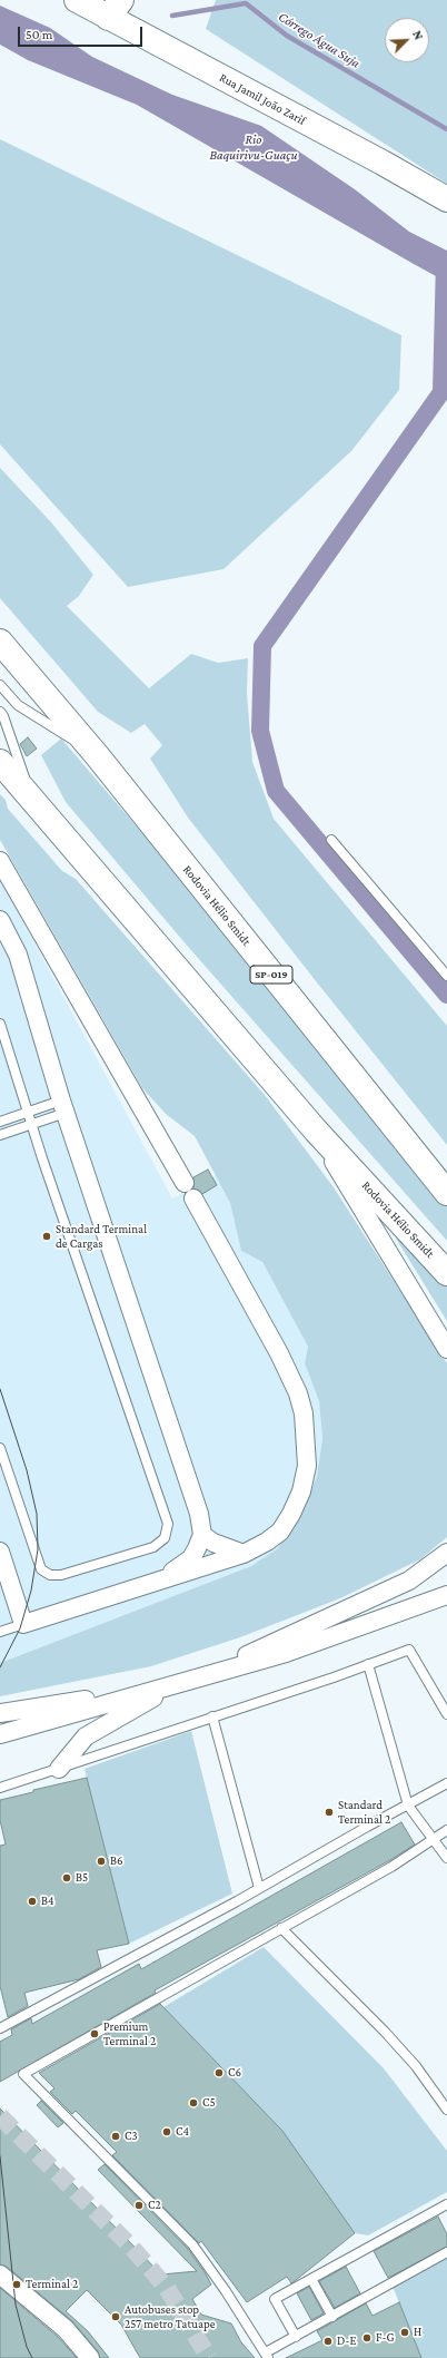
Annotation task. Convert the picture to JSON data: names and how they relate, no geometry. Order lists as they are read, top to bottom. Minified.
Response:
{"streets":{"main road":["Rua Jamil João Zarif","Rodovia Hélio Smidt","SP-019"]},"water":["Córrego Água Suja","Rio Baquirivu-Guaçu"],"places":["Standard Terminal de Cargas","Standard Terminal 2","B6","B5","B4","Premium Terminal 2","C6","C5","C4","C3","C2","Terminal 2","Autobuses stop 257 metro Tatuape","H","F-G","D-E"],"scale_bar":"50 m","north":"top right"}
